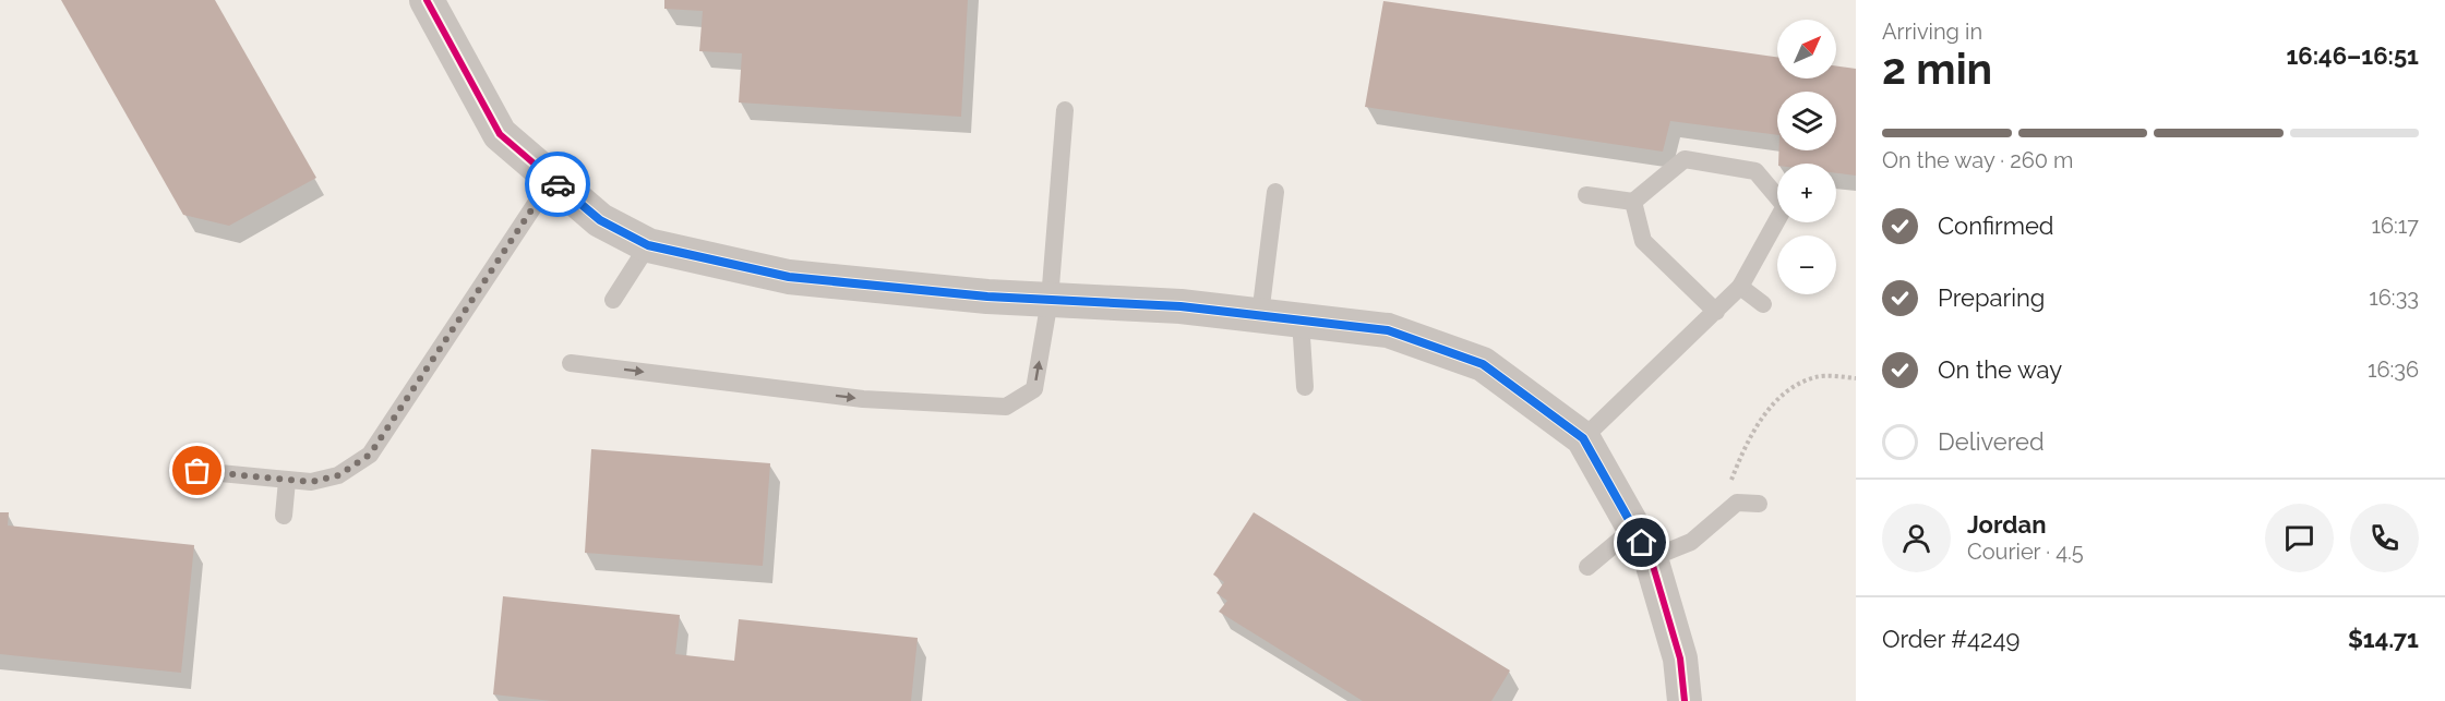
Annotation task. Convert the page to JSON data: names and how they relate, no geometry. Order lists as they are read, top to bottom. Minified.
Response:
{"north":"top right","page":{"heading":["2 min","Arriving in","16:46–16:51"],"panel":["Jordan","Courier · 4.5","Order #4249","$14.71"],"map_buttons":["+","−"],"bar":"On the way · 260 m","list":[["Confirmed","16:17"],["Preparing","16:33"],["On the way","16:36"],"Delivered"]}}
